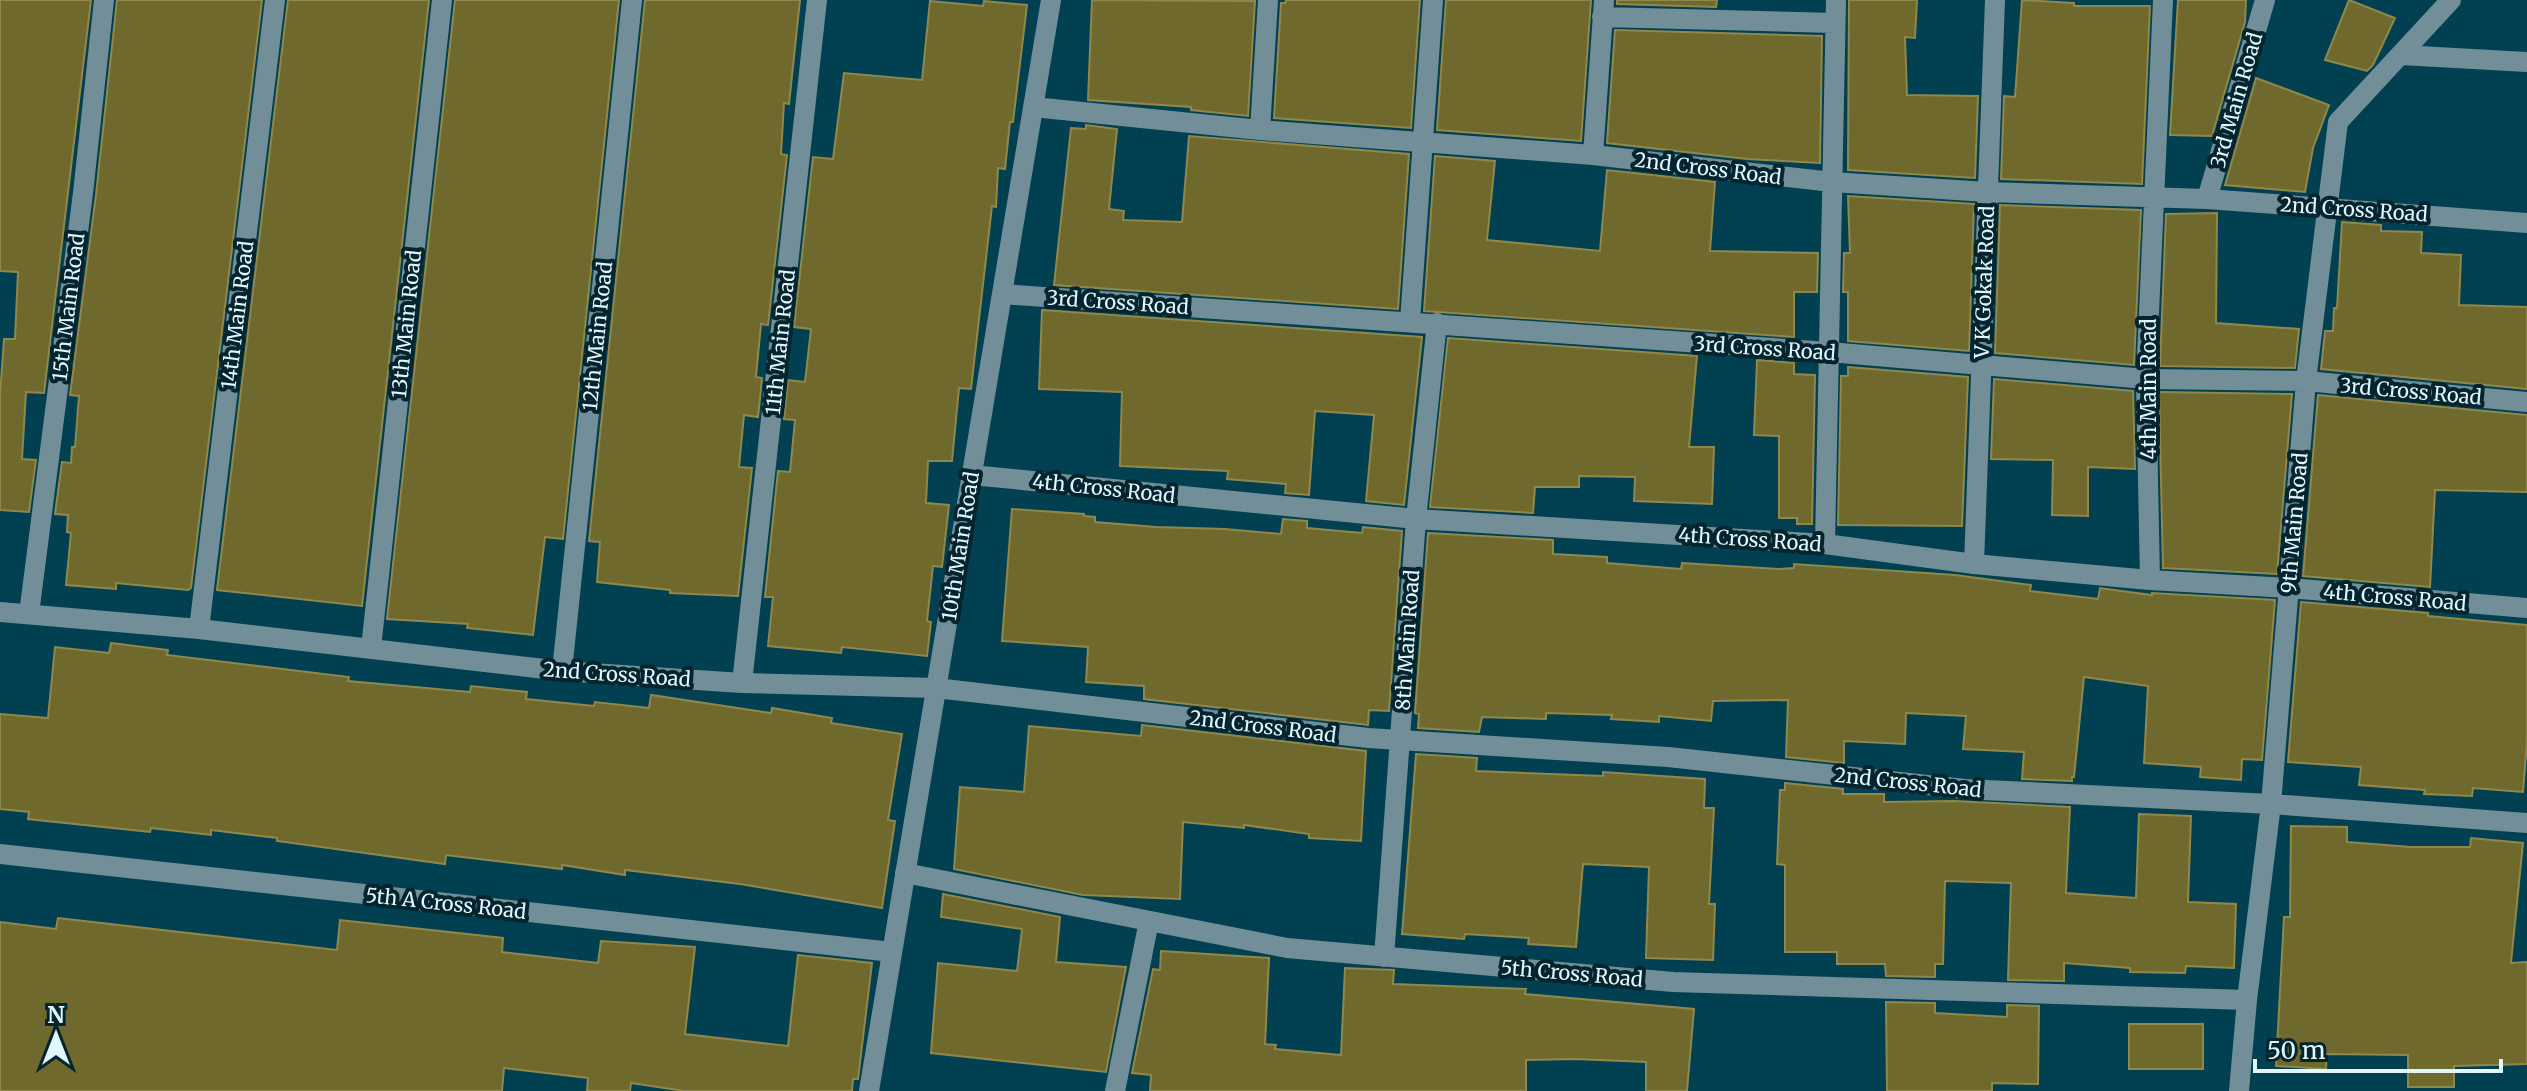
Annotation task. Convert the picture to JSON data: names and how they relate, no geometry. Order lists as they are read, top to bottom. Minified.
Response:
{"streets":{"street":["3rd Main Road","2nd Cross Road","V K Gokak Road","3rd Cross Road","15th Main Road","14th Main Road","13th Main Road","12th Main Road","11th Main Road","4th Main Road","4th Cross Road","9th Main Road","10th Main Road","8th Main Road","5th A Cross Road","5th Cross Road"]},"crossings":[["3rd Main Road","2nd Cross Road"],["2nd Cross Road","V K Gokak Road"],["2nd Cross Road","15th Main Road"],["2nd Cross Road","14th Main Road"],["2nd Cross Road","13th Main Road"],["2nd Cross Road","12th Main Road"],["2nd Cross Road","11th Main Road"],["2nd Cross Road","4th Main Road"],["2nd Cross Road","9th Main Road"],["2nd Cross Road","10th Main Road"],["2nd Cross Road","8th Main Road"],["V K Gokak Road","3rd Cross Road"],["V K Gokak Road","4th Cross Road"],["3rd Cross Road","4th Main Road"],["3rd Cross Road","9th Main Road"],["3rd Cross Road","10th Main Road"],["3rd Cross Road","8th Main Road"],["4th Main Road","4th Cross Road"],["4th Cross Road","9th Main Road"],["4th Cross Road","10th Main Road"],["4th Cross Road","8th Main Road"],["9th Main Road","5th Cross Road"],["10th Main Road","5th A Cross Road"],["10th Main Road","5th Cross Road"],["8th Main Road","5th Cross Road"]],"scale_bar":"50 m","north":"top"}
